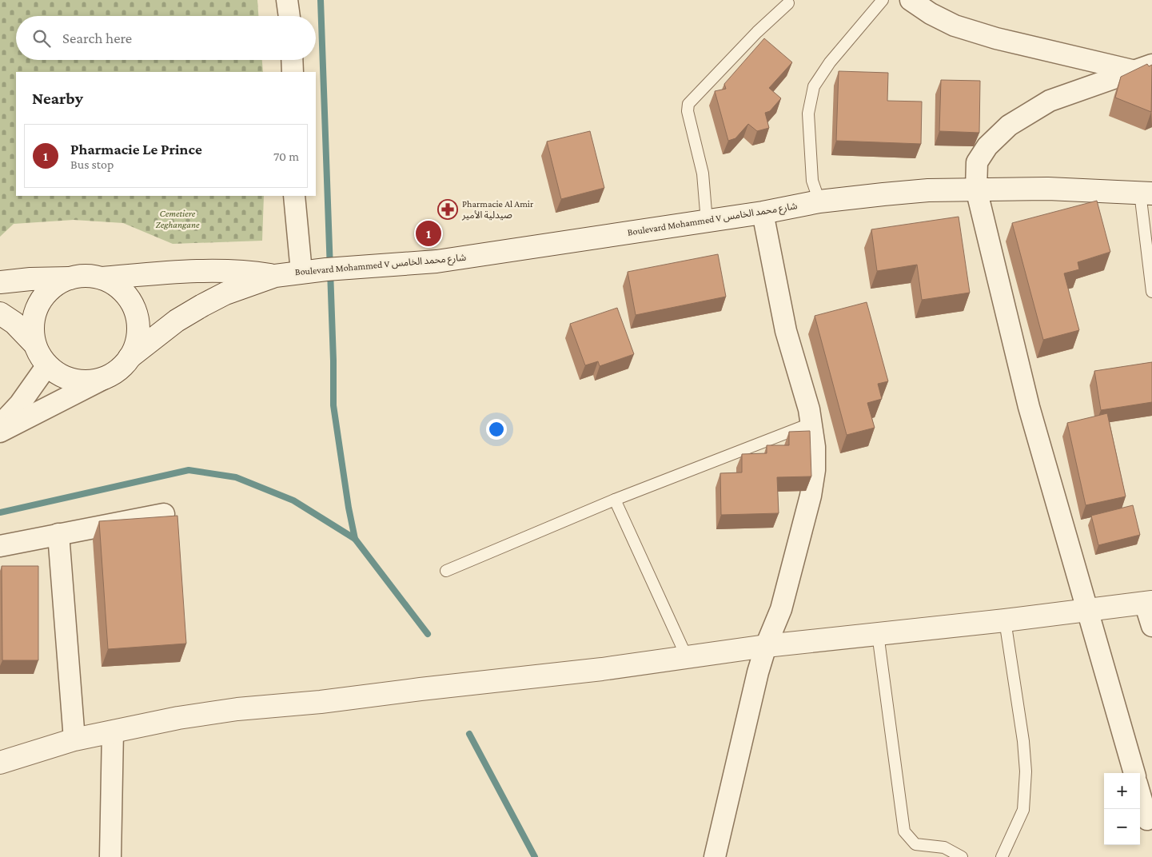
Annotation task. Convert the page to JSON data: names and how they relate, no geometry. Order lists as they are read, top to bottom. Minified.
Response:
{"streets":{"main road":["Boulevard Mohammed V شارع محمد الخامس"]},"parks":["Cemetiere Zeghangane"],"places":{"pharmacy":["Pharmacie Al Amir صيدلية الأمير"]},"page":{"search":"Search here","heading":"Nearby","list":[{"mark":"1","name":"Pharmacie Le Prince","note":"Bus stop","value":"70 m"}],"pins":"1","map_buttons":["+","−"]}}
